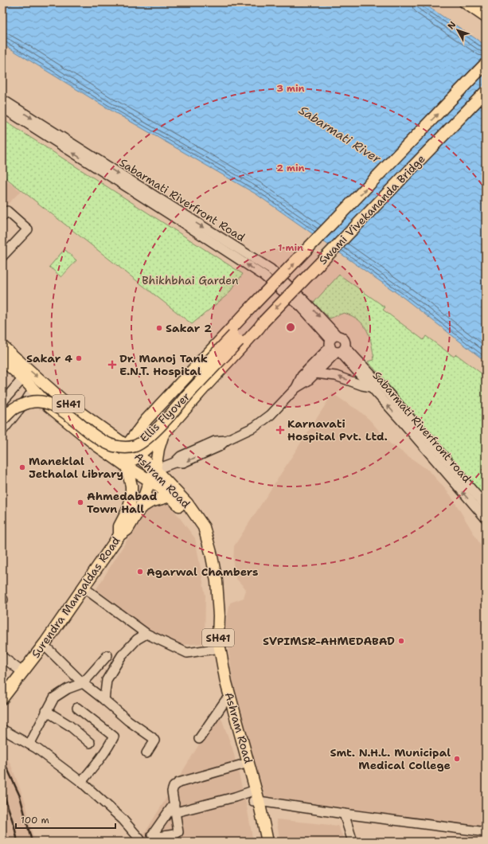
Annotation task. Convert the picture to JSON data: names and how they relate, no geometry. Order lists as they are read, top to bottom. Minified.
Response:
{"streets":{"main road":["Swami Vivekananda Bridge","SH41","Ellis Flyover","Ashram Road","Surendra Mangaldas Road"],"street":["Sabarmati Riverfront Road","Sabarmati Riverfront road"]},"crossings":[["Sabarmati Riverfront Road","Sabarmati Riverfront road"],["Swami Vivekananda Bridge","Ellis Flyover"],["Ashram Road","Surendra Mangaldas Road"]],"water":["Sabarmati River"],"parks":["Bhikhbhai Garden"],"places":{"other":["Sakar 2","Sakar 4","Maneklal Jethalal Library","Ahmedabad Town Hall","Agarwal Chambers","SVPIMSR-AHMEDABAD","Smt. N.H.L. Municipal Medical College"],"health":["Dr. Manoj Tank E.N.T. Hospital","Karnavati Hospital Pvt. Ltd."]},"scale_bar":"100 m","north":"top left","rings":["3 min","2 min","1 min"]}
